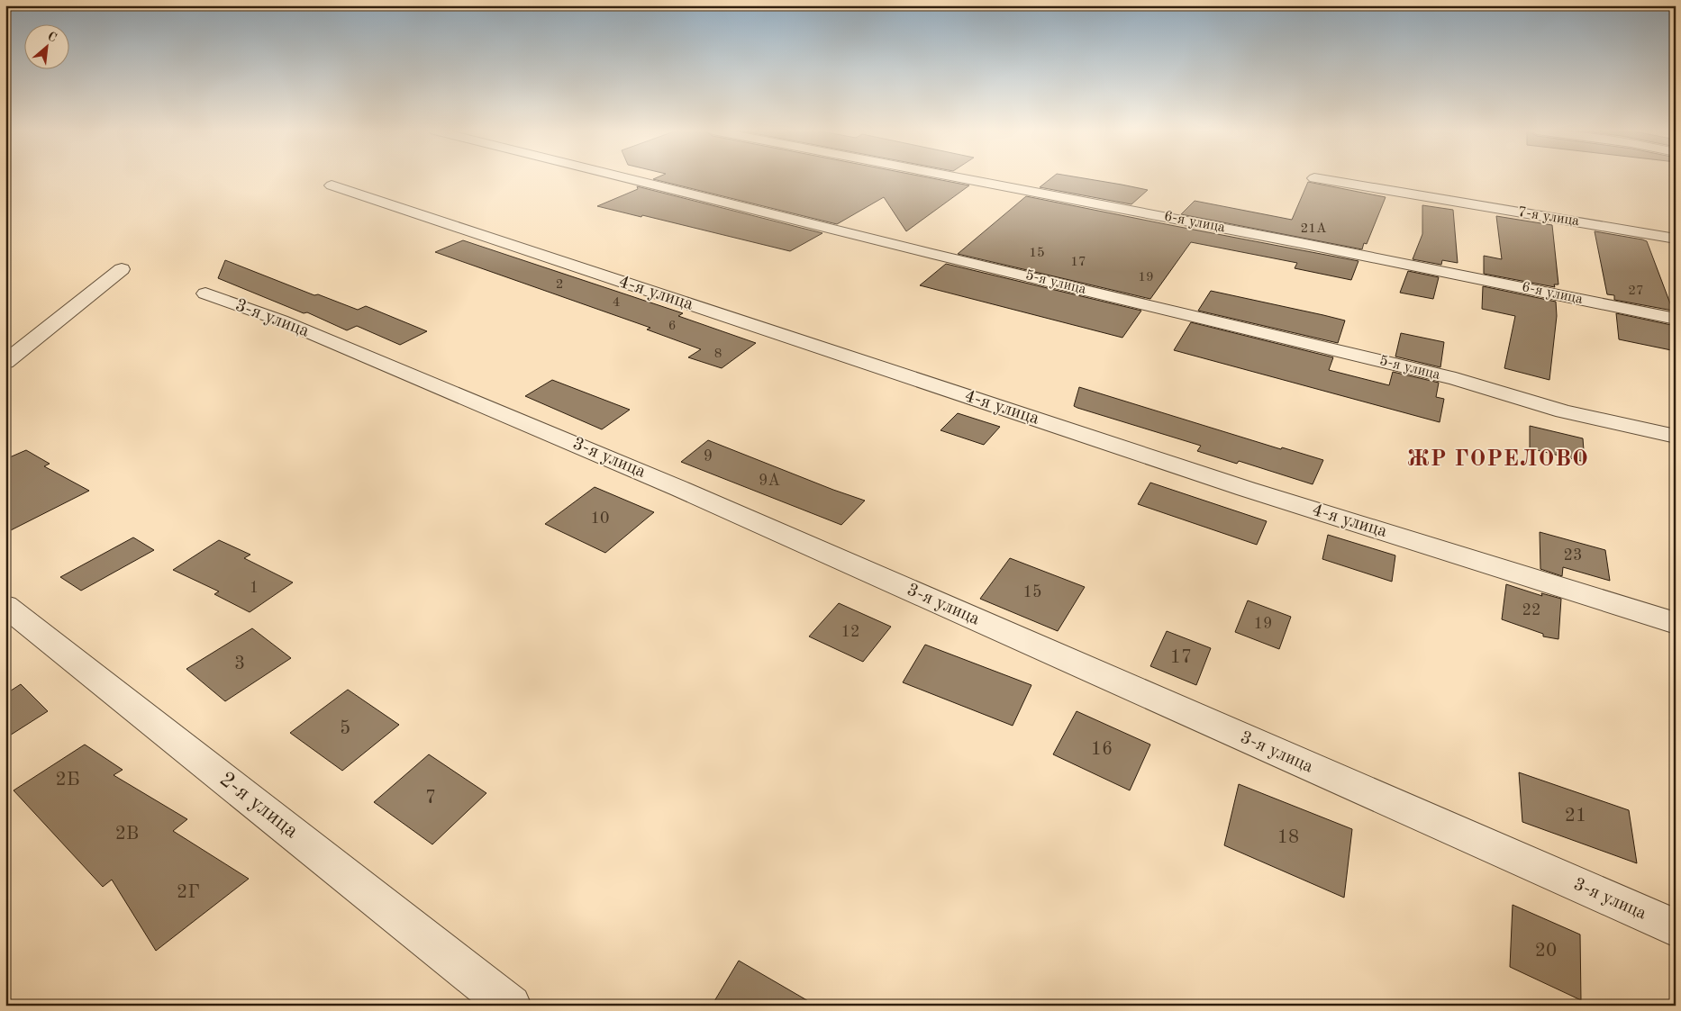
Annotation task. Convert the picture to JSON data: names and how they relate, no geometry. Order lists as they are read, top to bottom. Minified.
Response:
{"streets":{"street":["7-я улица","6-я улица","5-я улица","4-я улица","3-я улица","2-я улица"]},"districts":["ЖР ГОРЕЛОВО"],"house_numbers":["21А","15","17","19","2","27","4","6","8","9","9А","10","23","1","15","22","19","12","17","3","5","16","2Б","7","21","2В","18","2Г","20"],"north":"top right"}
